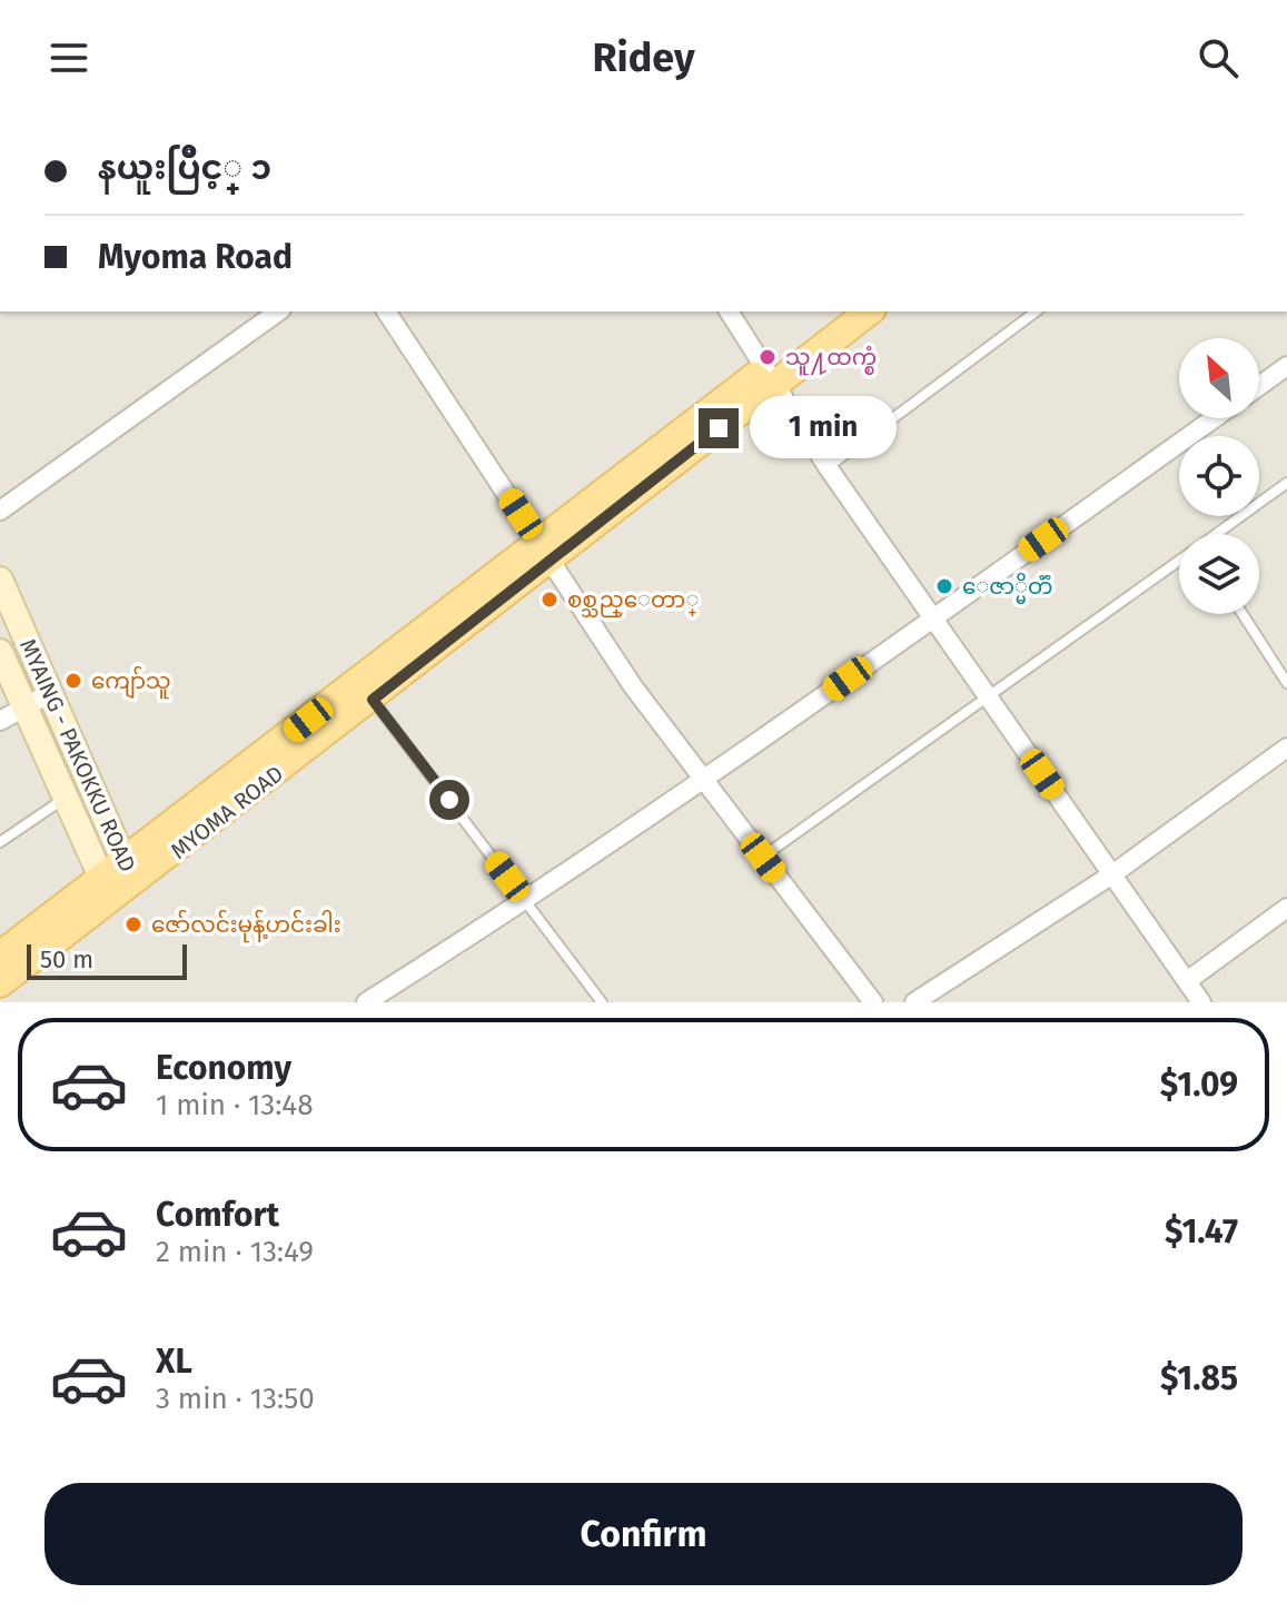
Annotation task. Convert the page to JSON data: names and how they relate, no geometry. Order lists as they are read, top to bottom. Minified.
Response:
{"streets":{"main road":["MYAING - PAKOKKU ROAD","MYOMA ROAD"]},"crossings":[["MYAING - PAKOKKU ROAD","MYOMA ROAD"]],"places":["သူ႔ထက္စံ","ေဇာ္မိတၱဴ","စစ္သည္ေတာ္","ကျော်သူ","ဇော်လင်းမုန့်ဟင်းခါး"],"scale_bar":"50 m","north":"top left","page":{"header":"Ridey","banner":["နယူးပြိဳင့္ ၁","Myoma Road"],"bubble":"1 min","scale":"50 m","list":[{"name":"Economy","note":"1 min · 13:48","value":"$1.09"},{"name":"Comfort","note":"2 min · 13:49","value":"$1.47"},{"name":"XL","note":"3 min · 13:50","value":"$1.85"}],"buttons":"Confirm"}}
